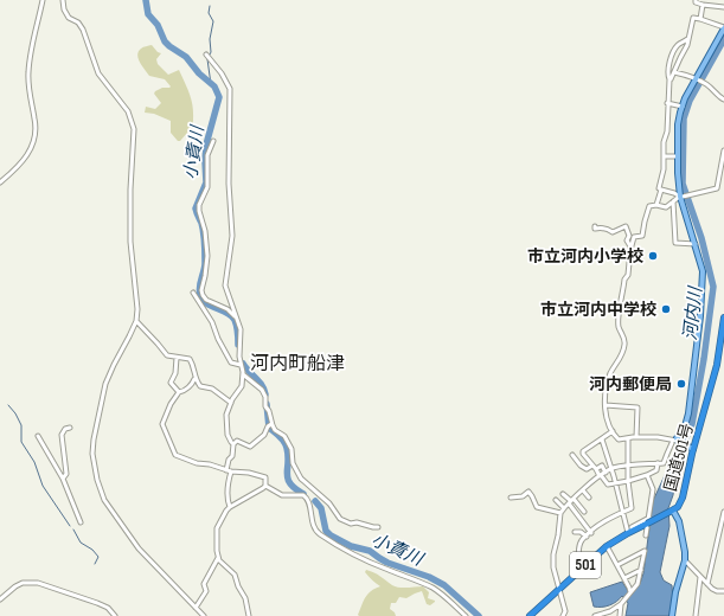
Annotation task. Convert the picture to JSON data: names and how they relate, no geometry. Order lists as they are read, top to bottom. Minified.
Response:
{"streets":{"highway":["国道501号","501"]},"districts":["河内町船津"],"water":["小責川","河内川"],"places":["市立河内小学校","市立河内中学校","河内郵便局"]}
